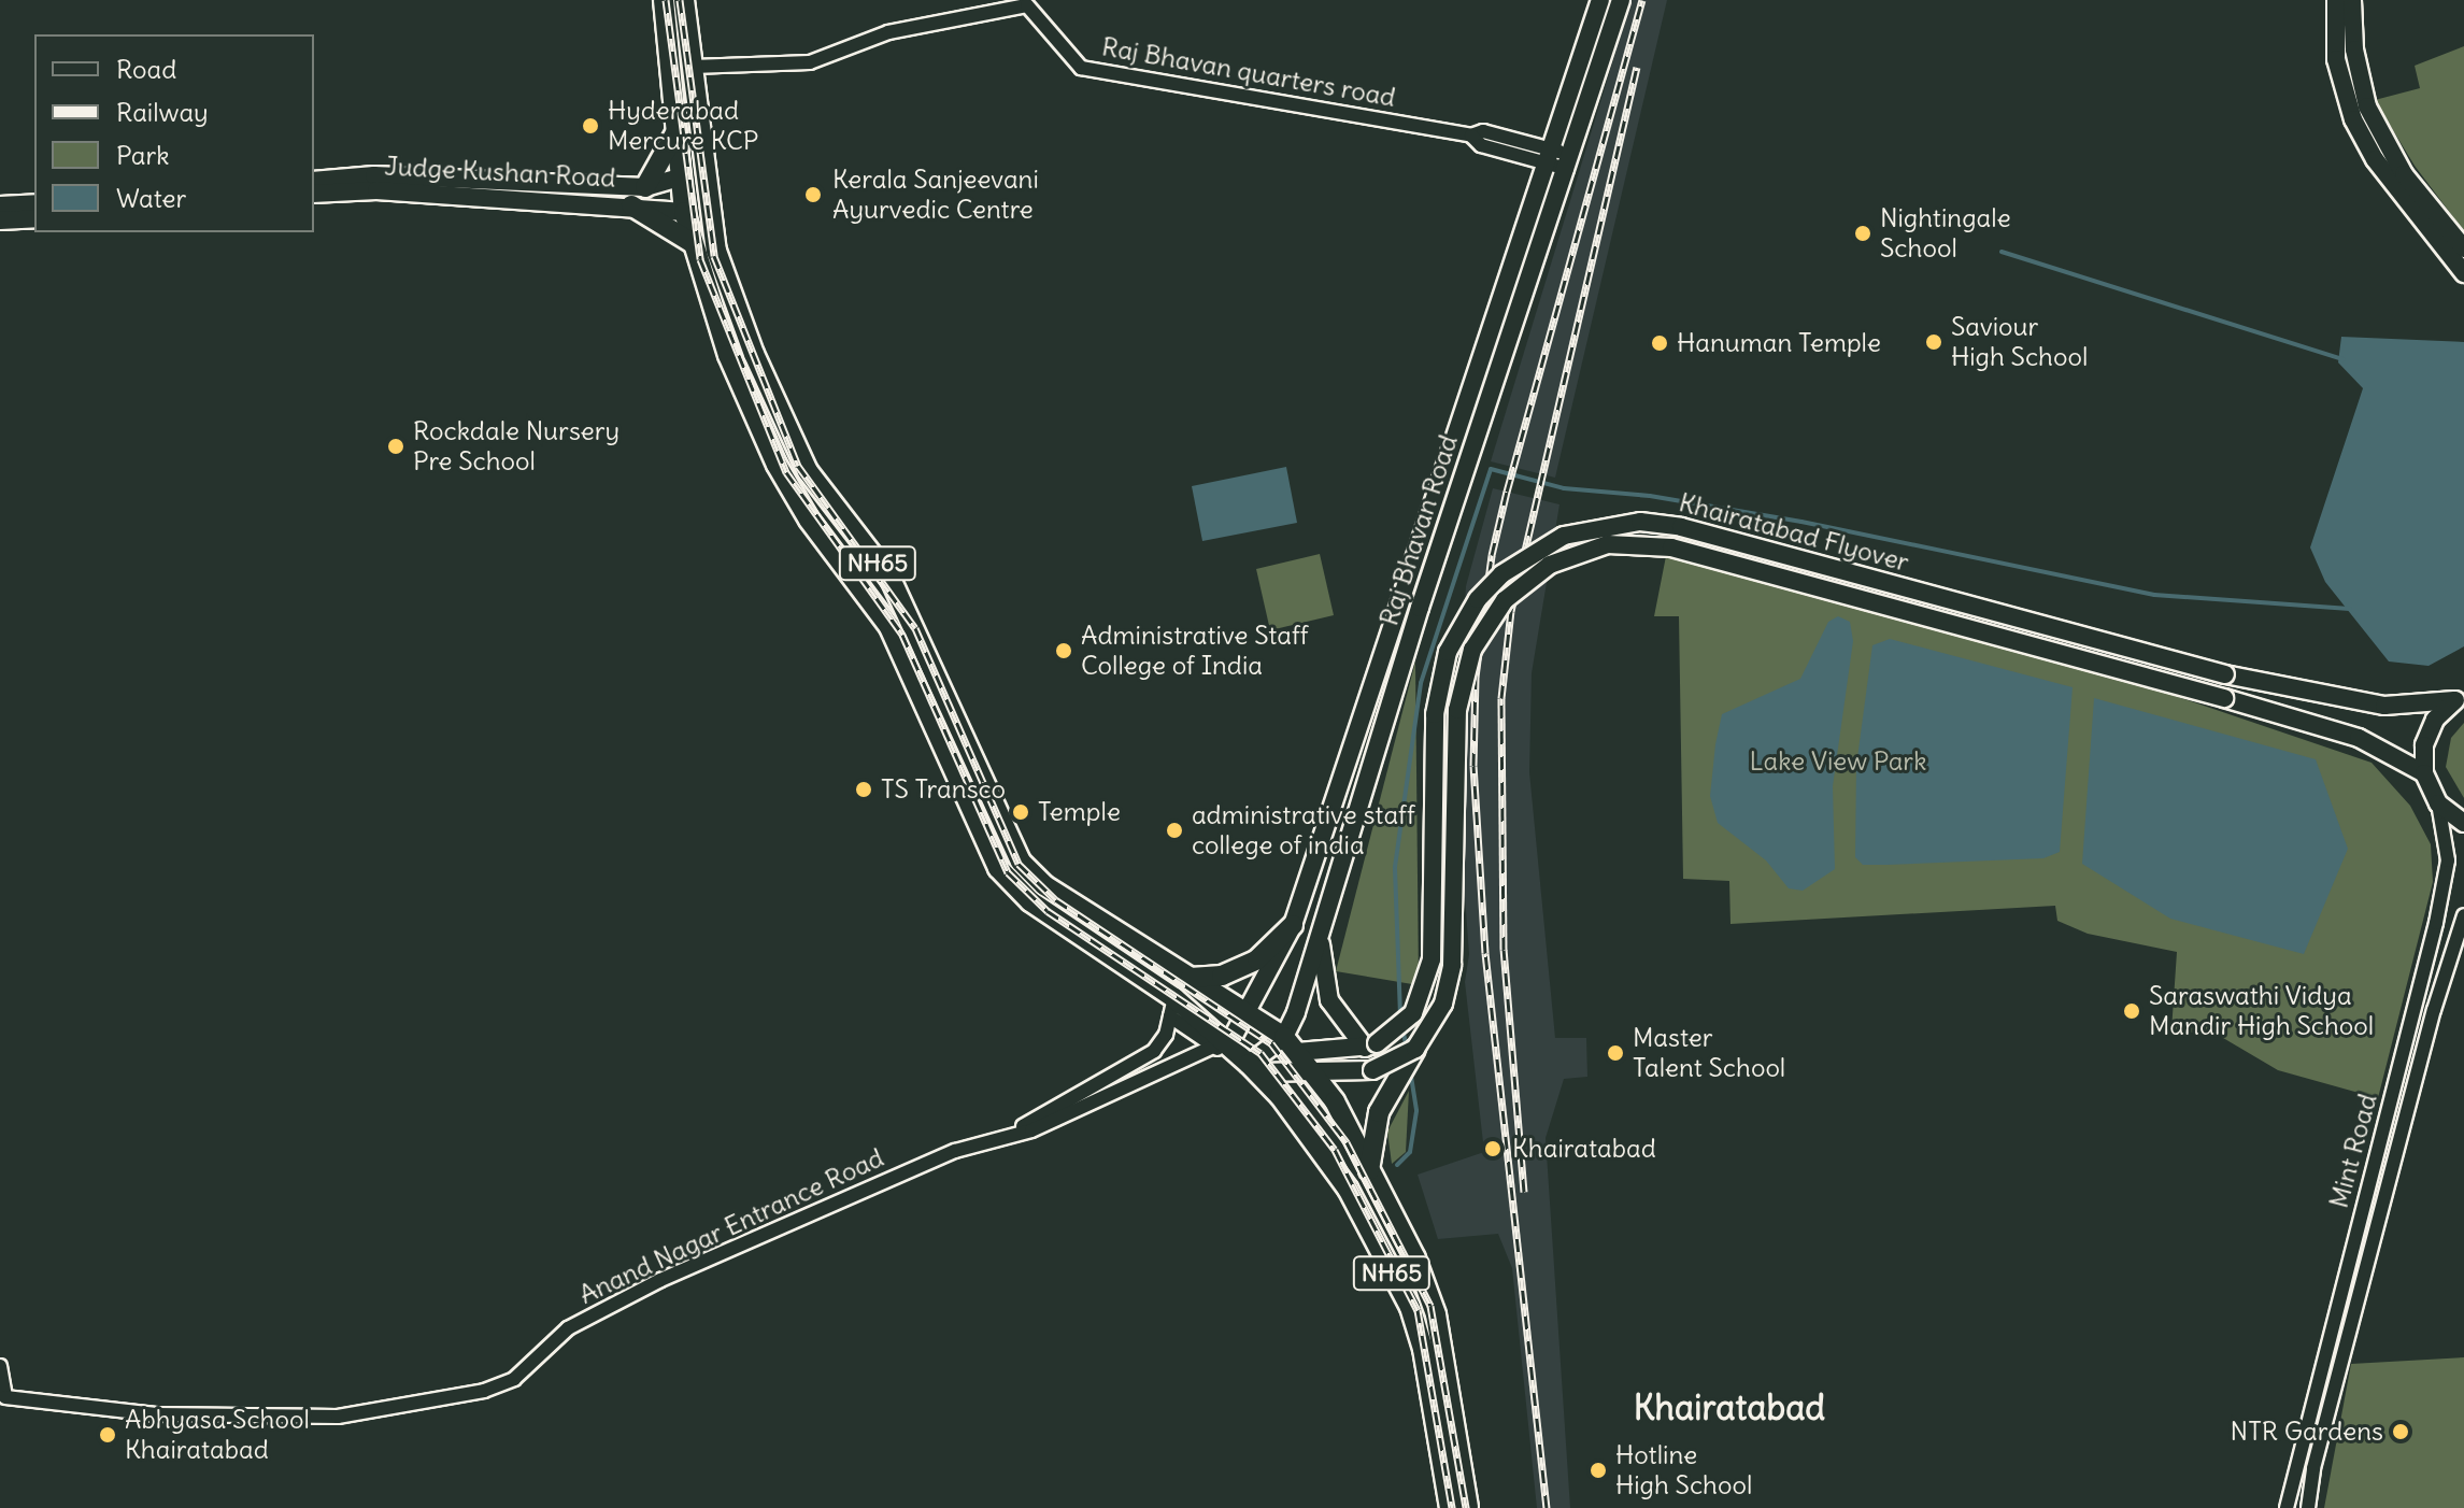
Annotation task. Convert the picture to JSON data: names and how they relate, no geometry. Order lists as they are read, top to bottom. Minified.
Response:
{"streets":{"highway":["NH65"],"main road":["Judge Kushan Road","Raj Bhavan Road","Khairatabad Flyover"],"street":["Raj Bhavan quarters road","Mint Road","Anand Nagar Entrance Road"]},"crossings":[["Raj Bhavan quarters road","Raj Bhavan Road"],["Raj Bhavan quarters road","NH65"],["Judge Kushan Road","NH65"],["Raj Bhavan Road","NH65"]],"districts":["Khairatabad"],"parks":["Lake View Park"],"places":["Hyderabad Mercure KCP","Kerala Sanjeevani Ayurvedic Centre","Nightingale School","Saviour High School","Hanuman Temple","Rockdale Nursery Pre School","Administrative Staff College of India","TS Transco","Temple","administrative staff college of india","Saraswathi Vidya Mandir High School","Master Talent School","Khairatabad","NTR Gardens","Abhyasa School Khairatabad","Hotline High School"],"legend":["Road","Railway","Park","Water"]}
